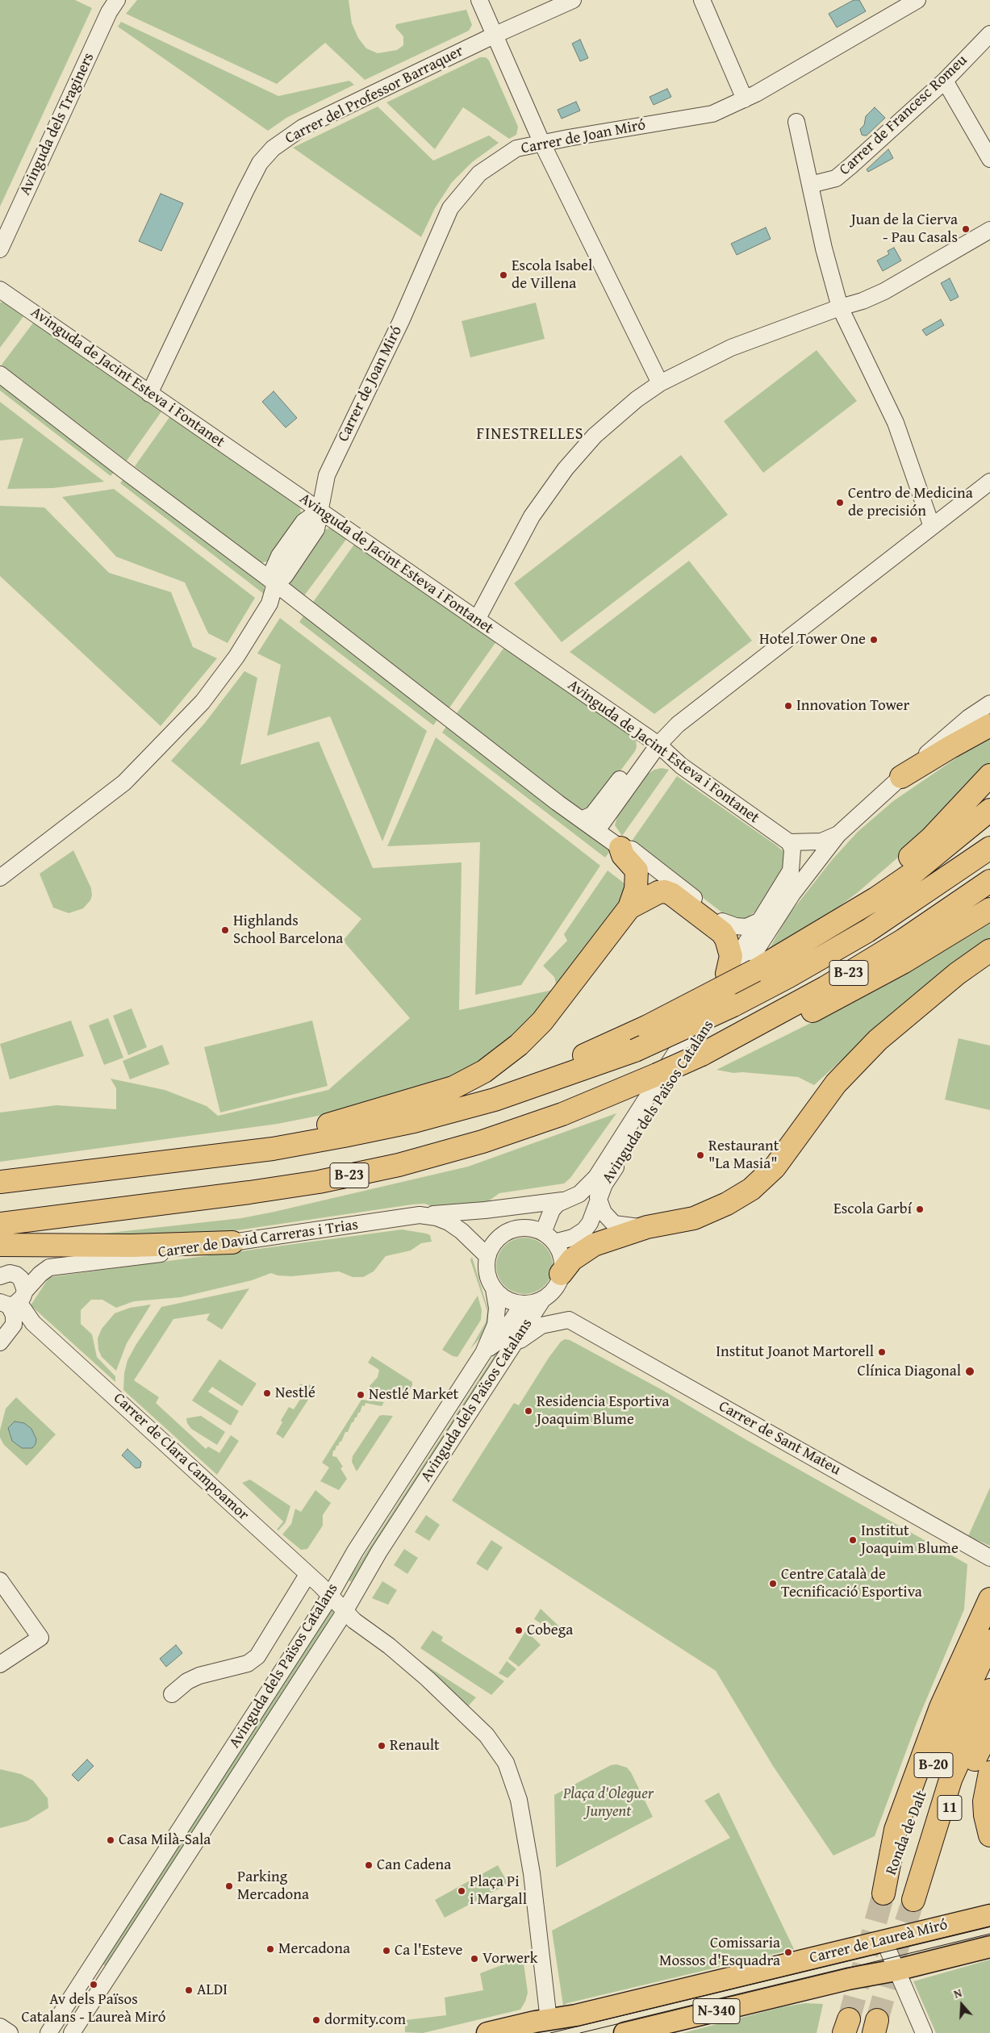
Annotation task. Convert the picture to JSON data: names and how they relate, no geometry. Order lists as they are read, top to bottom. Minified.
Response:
{"streets":{"highway":["B-23","B-20","11","Ronda de Dalt"],"main road":["Carrer de Laureà Miró","N-340"],"street":["Carrer del Professor Barraquer","Carrer de Francesc Romeu","Avinguda dels Traginers","Carrer de Joan Miró","Avinguda de Jacint Esteva i Fontanet","Avinguda dels Països Catalans","Carrer de David Carreras i Trias","Carrer de Sant Mateu","Carrer de Clara Campoamor"]},"crossings":[["Carrer del Professor Barraquer","Avinguda de Jacint Esteva i Fontanet"],["Carrer de Joan Miró","Avinguda de Jacint Esteva i Fontanet"],["Avinguda de Jacint Esteva i Fontanet","Avinguda dels Països Catalans"],["Avinguda dels Països Catalans","Carrer de David Carreras i Trias"],["Avinguda dels Països Catalans","Carrer de Sant Mateu"],["Avinguda dels Països Catalans","Carrer de Clara Campoamor"],["Carrer de David Carreras i Trias","Carrer de Sant Mateu"],["Carrer de David Carreras i Trias","Carrer de Clara Campoamor"],["Carrer de Clara Campoamor","Carrer de Laureà Miró"],["Carrer de Clara Campoamor","N-340"],["11","Ronda de Dalt"],["Carrer de Laureà Miró","N-340"]],"districts":["FINESTRELLES"],"parks":["Plaça d'Oleguer Junyent"],"places":["Juan de la Cierva - Pau Casals","Escola Isabel de Villena","Centro de Medicina de precisión","Hotel Tower One","Innovation Tower","Highlands School Barcelona","Restaurant \"La Masia\"","Escola Garbí","Institut Joanot Martorell","Clínica Diagonal","Nestlé","Nestlé Market","Residencia Esportiva Joaquim Blume","Institut Joaquim Blume","Centre Català de Tecnificació Esportiva","Cobega","Renault","Casa Milà-Sala","Can Cadena","Parking Mercadona","Plaça Pi i Margall","Mercadona","Ca l'Esteve","Comissaria Mossos d'Esquadra","Vorwerk","Av dels Països Catalans - Laureà Miró","ALDI","dormity.com"],"north":"top"}
